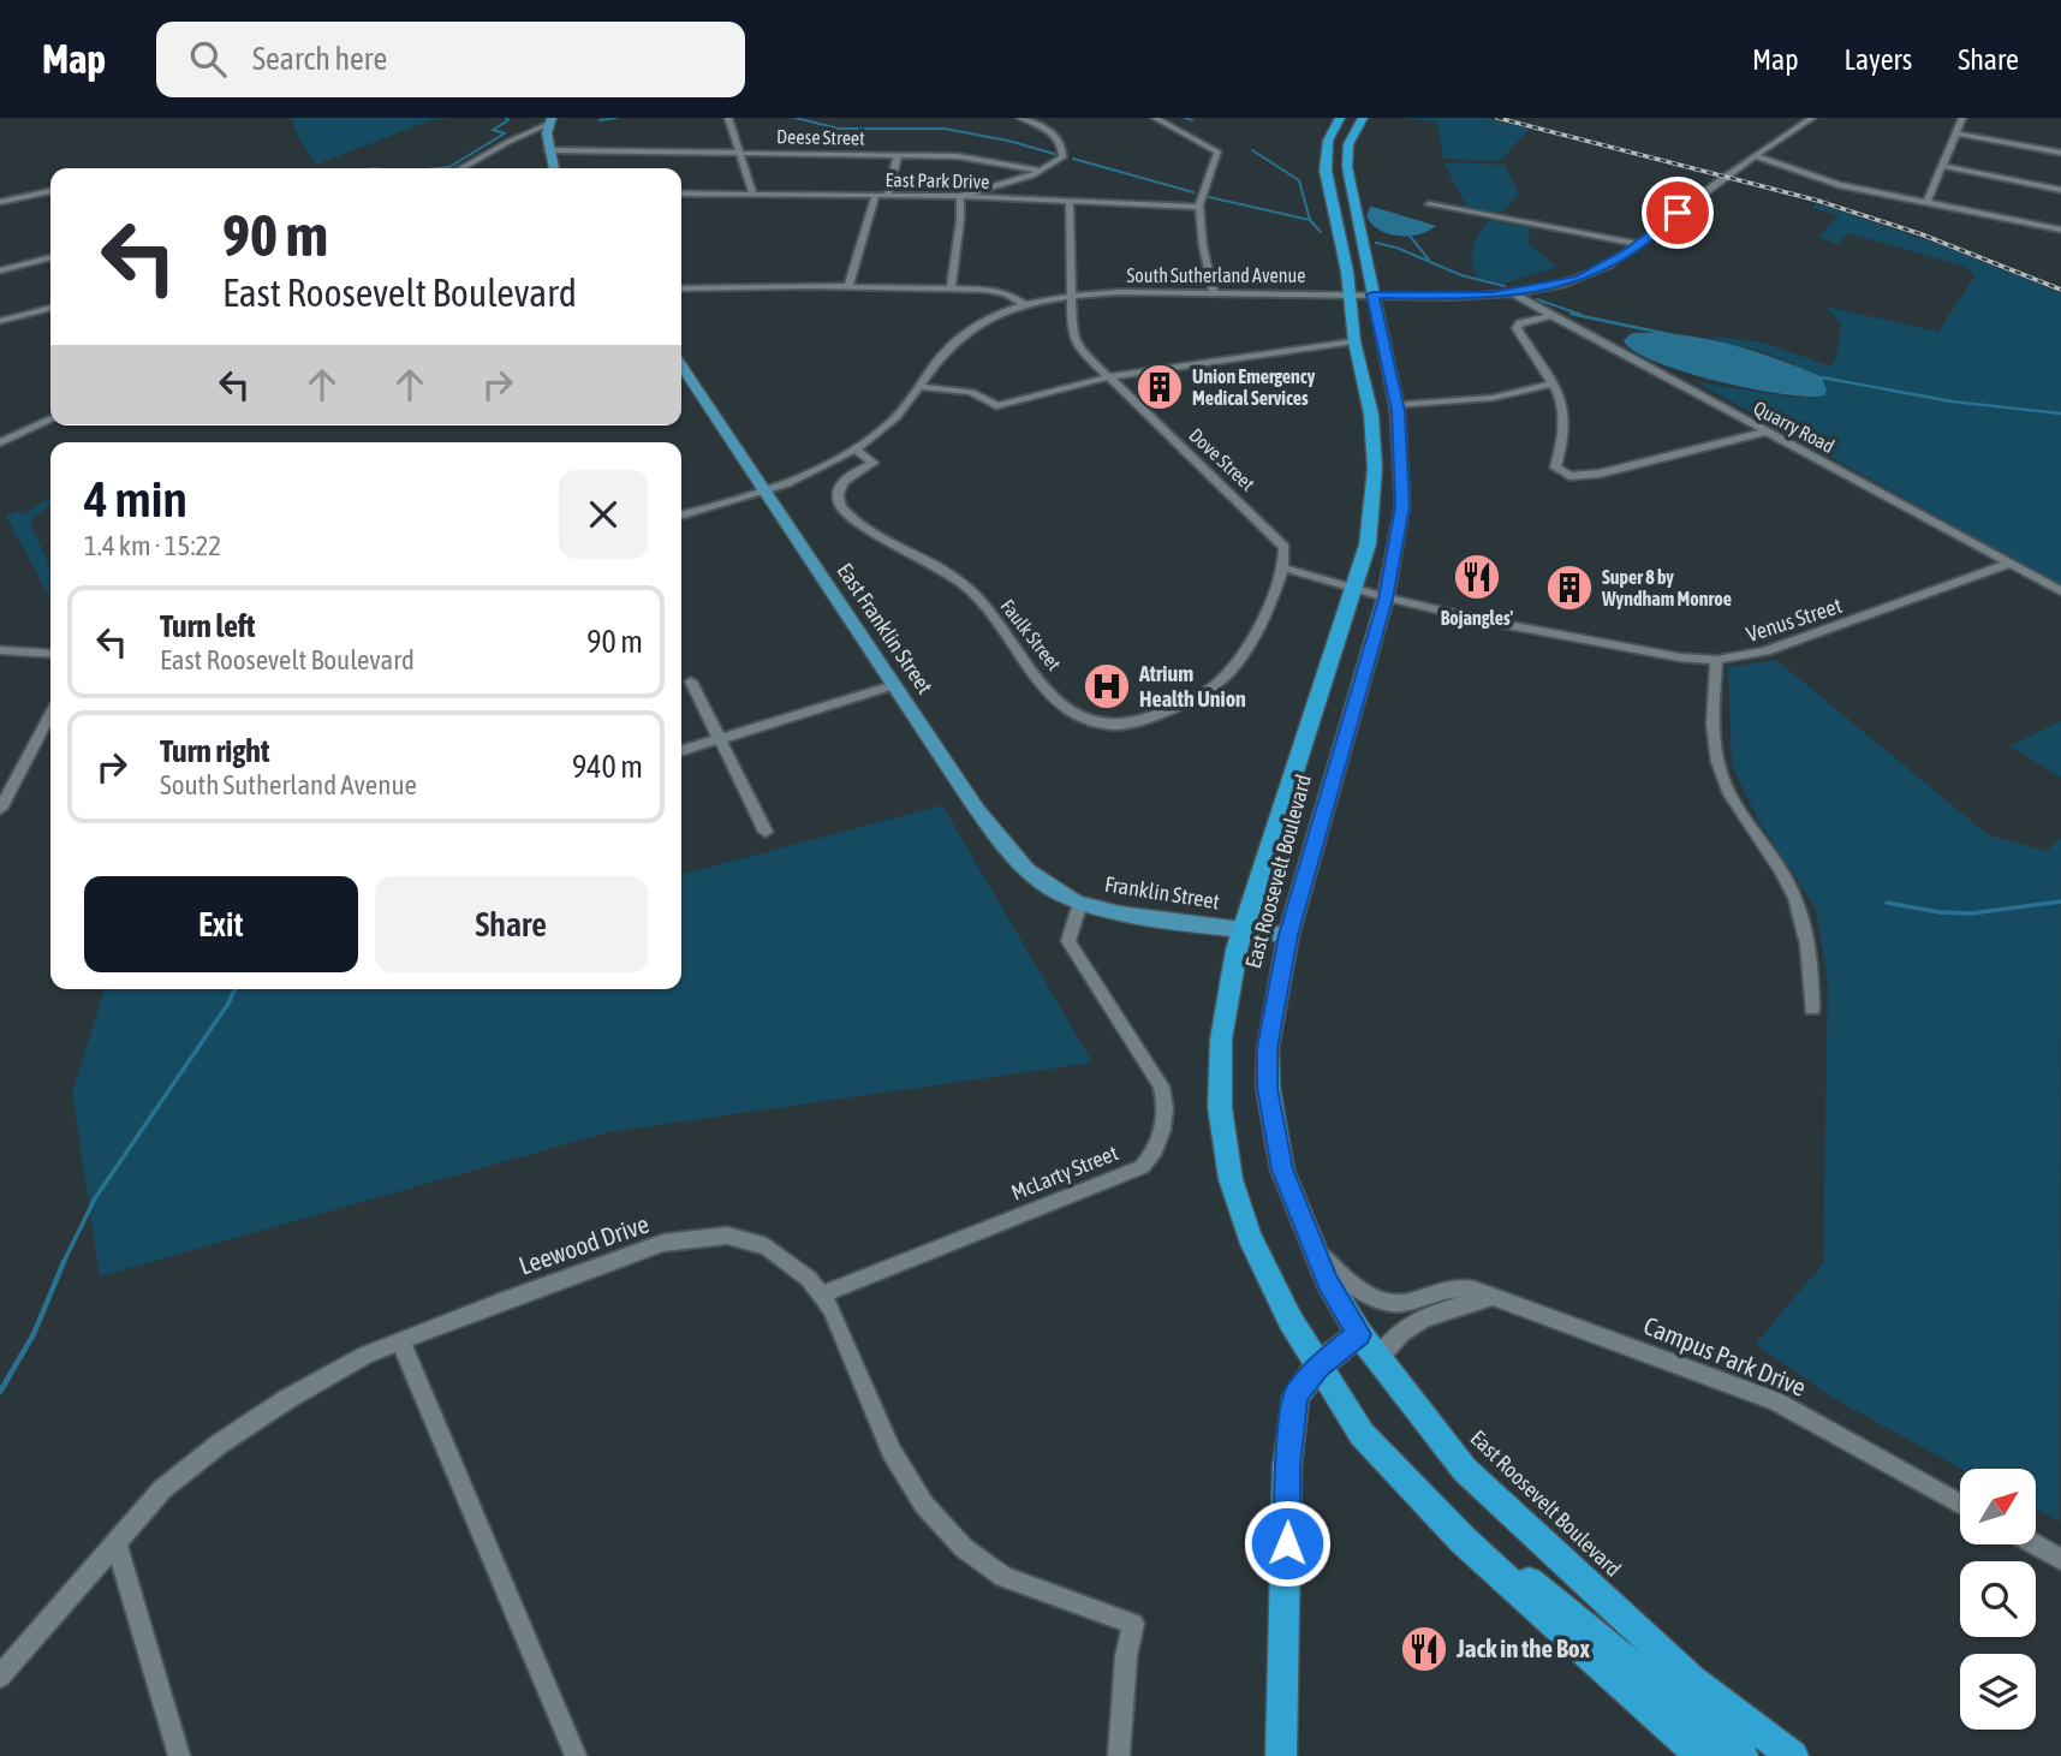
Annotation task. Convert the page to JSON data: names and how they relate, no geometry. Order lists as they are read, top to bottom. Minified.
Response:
{"streets":{"highway":["East Roosevelt Boulevard"],"main road":["East Franklin Street","Franklin Street"],"street":["Deese Street","East Park Drive","South Sutherland Avenue","Quarry Road","Dove Street","Venus Street","Faulk Street","McLarty Street","Leewood Drive","Campus Park Drive"]},"crossings":[["East Park Drive","Dove Street"],["South Sutherland Avenue","Quarry Road"],["South Sutherland Avenue","Dove Street"],["South Sutherland Avenue","East Roosevelt Boulevard"],["Quarry Road","Venus Street"],["Dove Street","Faulk Street"],["Venus Street","East Roosevelt Boulevard"],["East Franklin Street","Franklin Street"],["East Franklin Street","McLarty Street"],["East Roosevelt Boulevard","Franklin Street"],["East Roosevelt Boulevard","Campus Park Drive"],["Franklin Street","McLarty Street"],["McLarty Street","Leewood Drive"]],"places":{"building":["Union Emergency Medical Services","Super 8 by Wyndham Monroe"],"restaurant":["Bojangles'","Jack in the Box"],"hospital":["Atrium Health Union"]},"north":"top right","page":{"header":"Map","search":"Search here","nav":["Map","Layers","Share"],"turn":["90 m","East Roosevelt Boulevard"],"heading":["4 min","1.4 km · 15:22"],"list":[{"name":"Turn left","note":"East Roosevelt Boulevard","value":"90 m"},{"name":"Turn right","note":"South Sutherland Avenue","value":"940 m"}],"buttons":["Exit","Share"]}}
